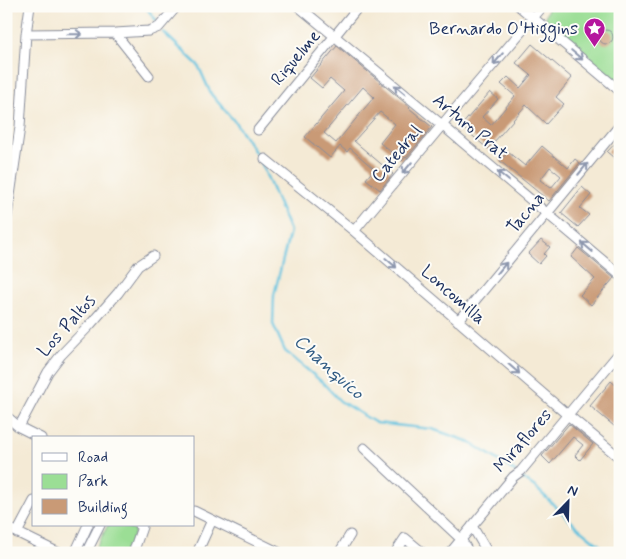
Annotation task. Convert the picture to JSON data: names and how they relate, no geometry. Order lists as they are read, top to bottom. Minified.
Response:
{"streets":{"street":["Riquelme","Arturo Prat","Catedral","Tacna","Loncomilla","Los Paltos","Miraflores"]},"crossings":[["Riquelme","Arturo Prat"],["Arturo Prat","Catedral"],["Arturo Prat","Tacna"],["Catedral","Loncomilla"],["Tacna","Loncomilla"],["Loncomilla","Miraflores"]],"one_way":["Arturo Prat","Catedral","Tacna","Loncomilla"],"water":["Chanquico"],"places":{"place":["Bernardo O'Higgins"]},"legend":["Road","Park","Building"],"north":"top right"}
